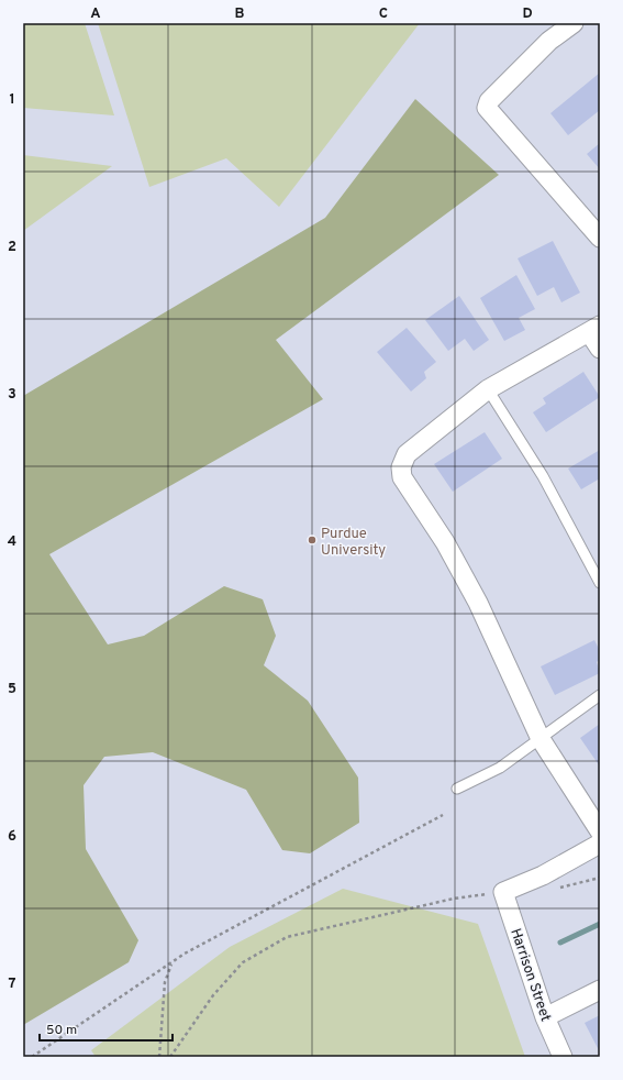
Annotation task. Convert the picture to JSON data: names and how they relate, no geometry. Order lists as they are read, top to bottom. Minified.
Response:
{"streets":{"street":["Harrison Street"]},"places":["Purdue University"],"scale_bar":"50 m","grid":{"columns":["A","B","C","D"],"rows":["1","2","3","4","5","6","7"]}}
